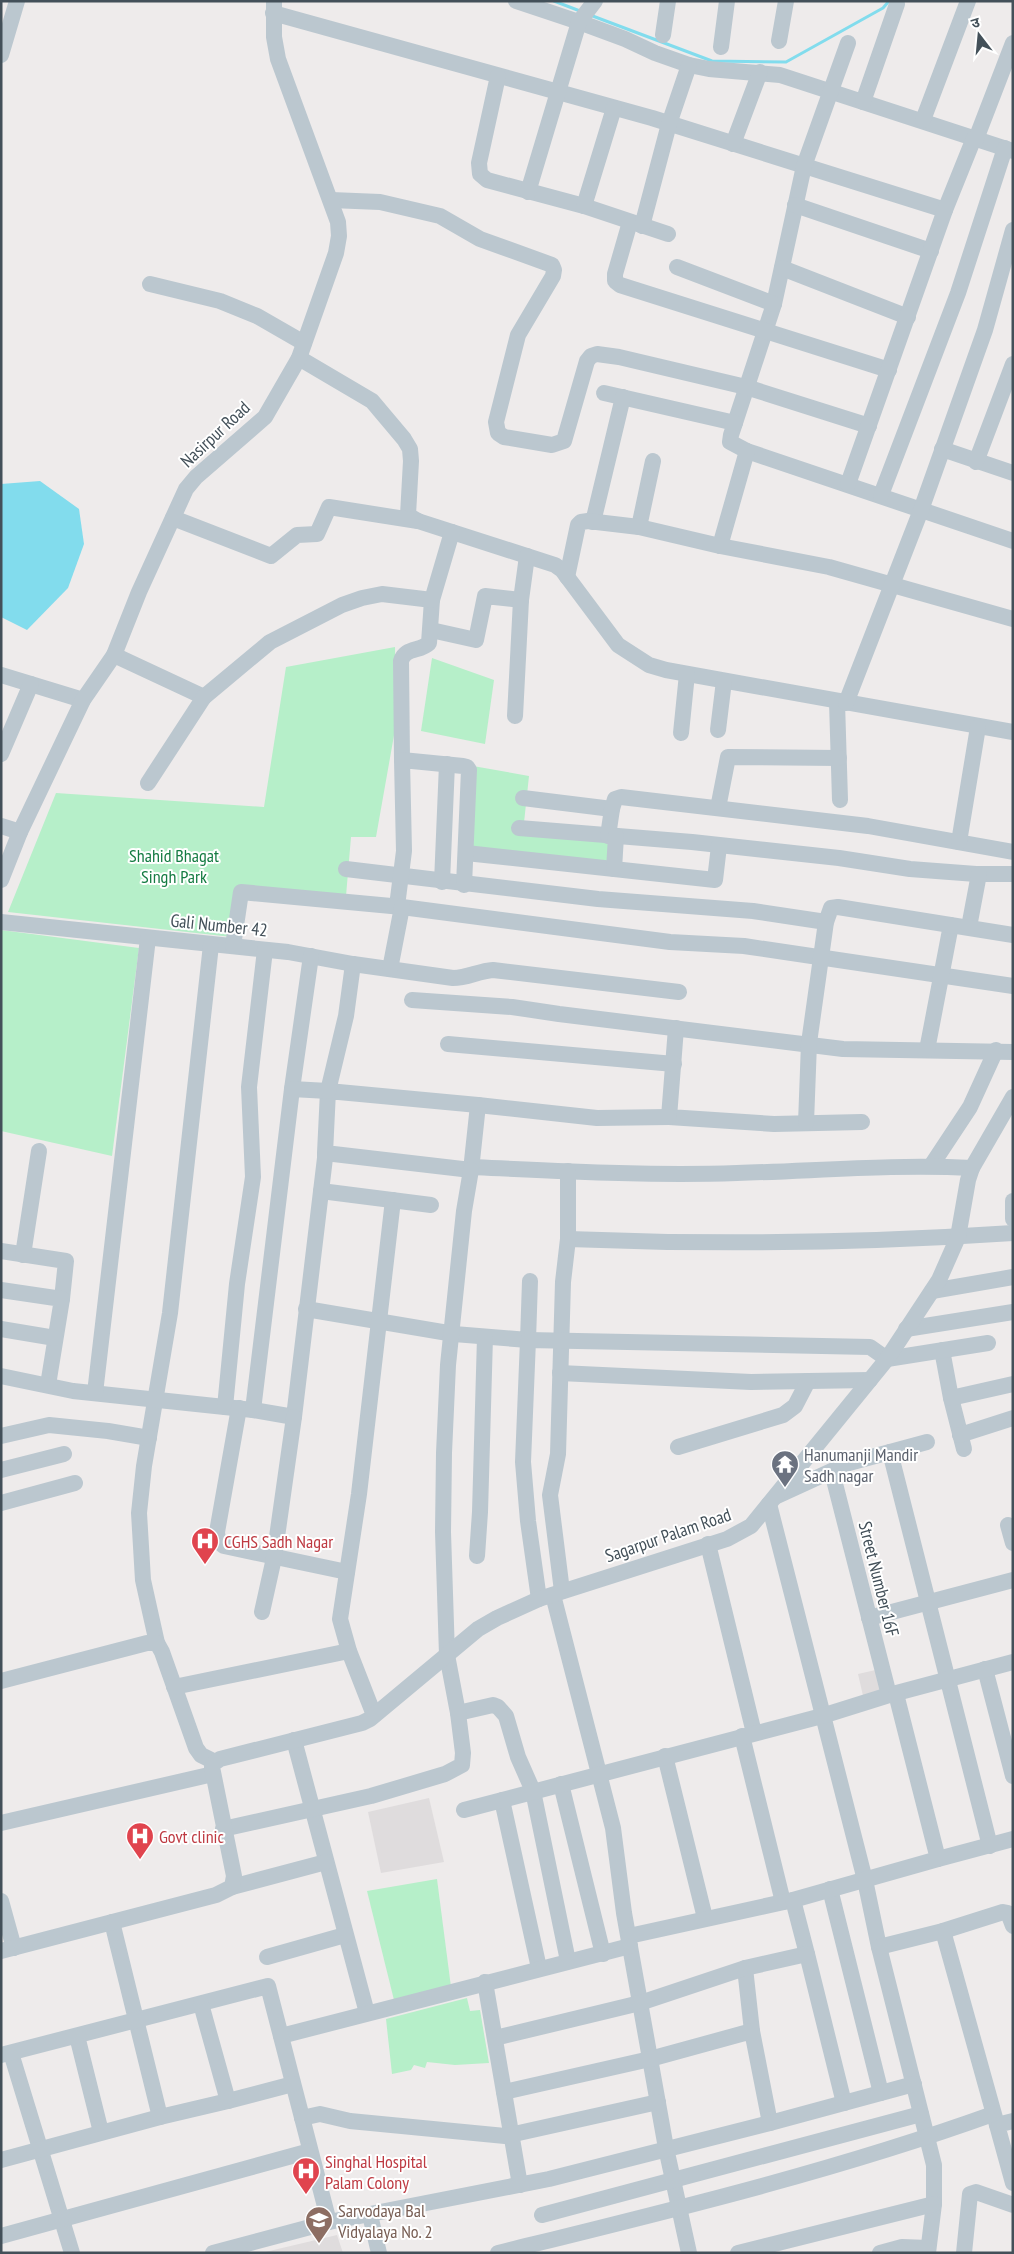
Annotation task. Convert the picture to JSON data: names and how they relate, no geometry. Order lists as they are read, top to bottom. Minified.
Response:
{"streets":{"street":["Nasirpur Road","Gali Number 42","Sagarpur Palam Road","Street Number 16F"]},"parks":["Shahid Bhagat Singh Park"],"places":{"temple":["Hanumanji Mandir Sadh nagar"],"hospital":["CGHS Sadh Nagar","Govt clinic","Singhal Hospital Palam Colony"],"school or university":["Sarvodaya Bal Vidyalaya No. 2"]},"north":"top"}
